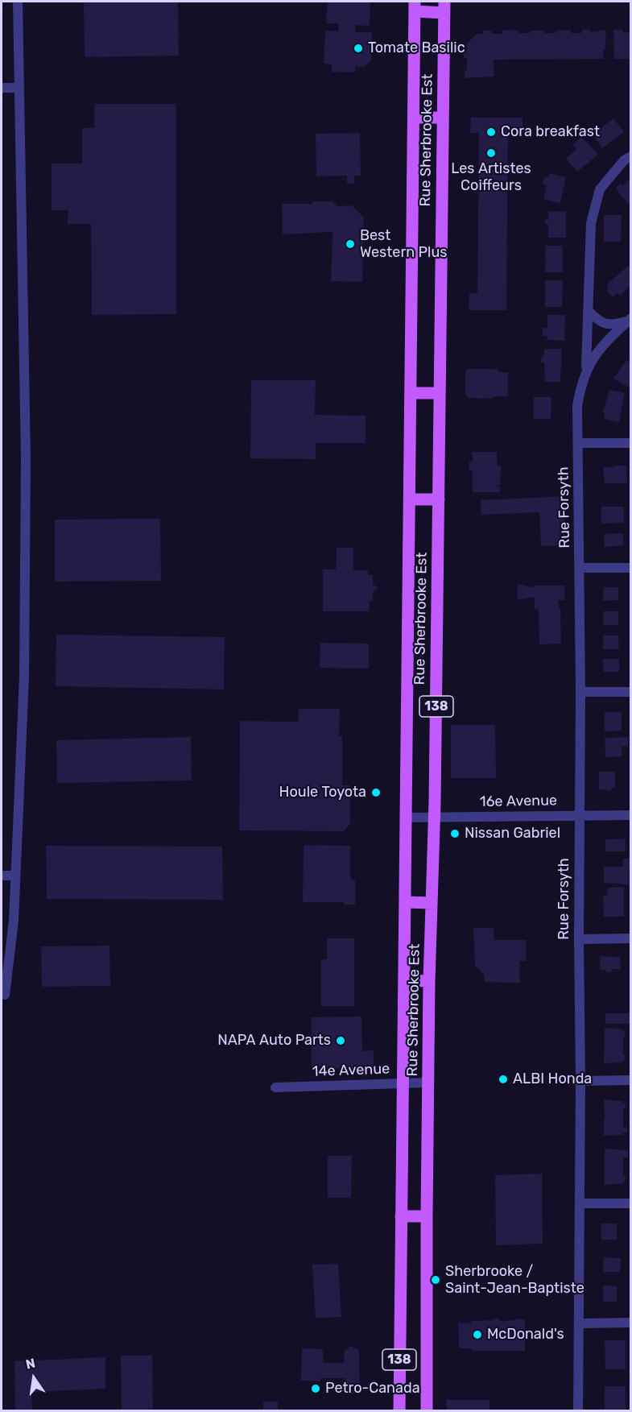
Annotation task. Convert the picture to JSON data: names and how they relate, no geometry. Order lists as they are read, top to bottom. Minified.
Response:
{"streets":{"main road":["Rue Sherbrooke Est","138"],"street":["Rue Forsyth","16e Avenue","14e Avenue"]},"crossings":[["Rue Sherbrooke Est","16e Avenue"],["Rue Sherbrooke Est","14e Avenue"],["Rue Forsyth","16e Avenue"]],"places":["Tomate Basilic","Cora breakfast","Les Artistes Coiffeurs","Best Western Plus","Houle Toyota","Nissan Gabriel","NAPA Auto Parts","ALBI Honda","Sherbrooke / Saint-Jean-Baptiste","McDonald's","Petro-Canada"],"north":"top"}
